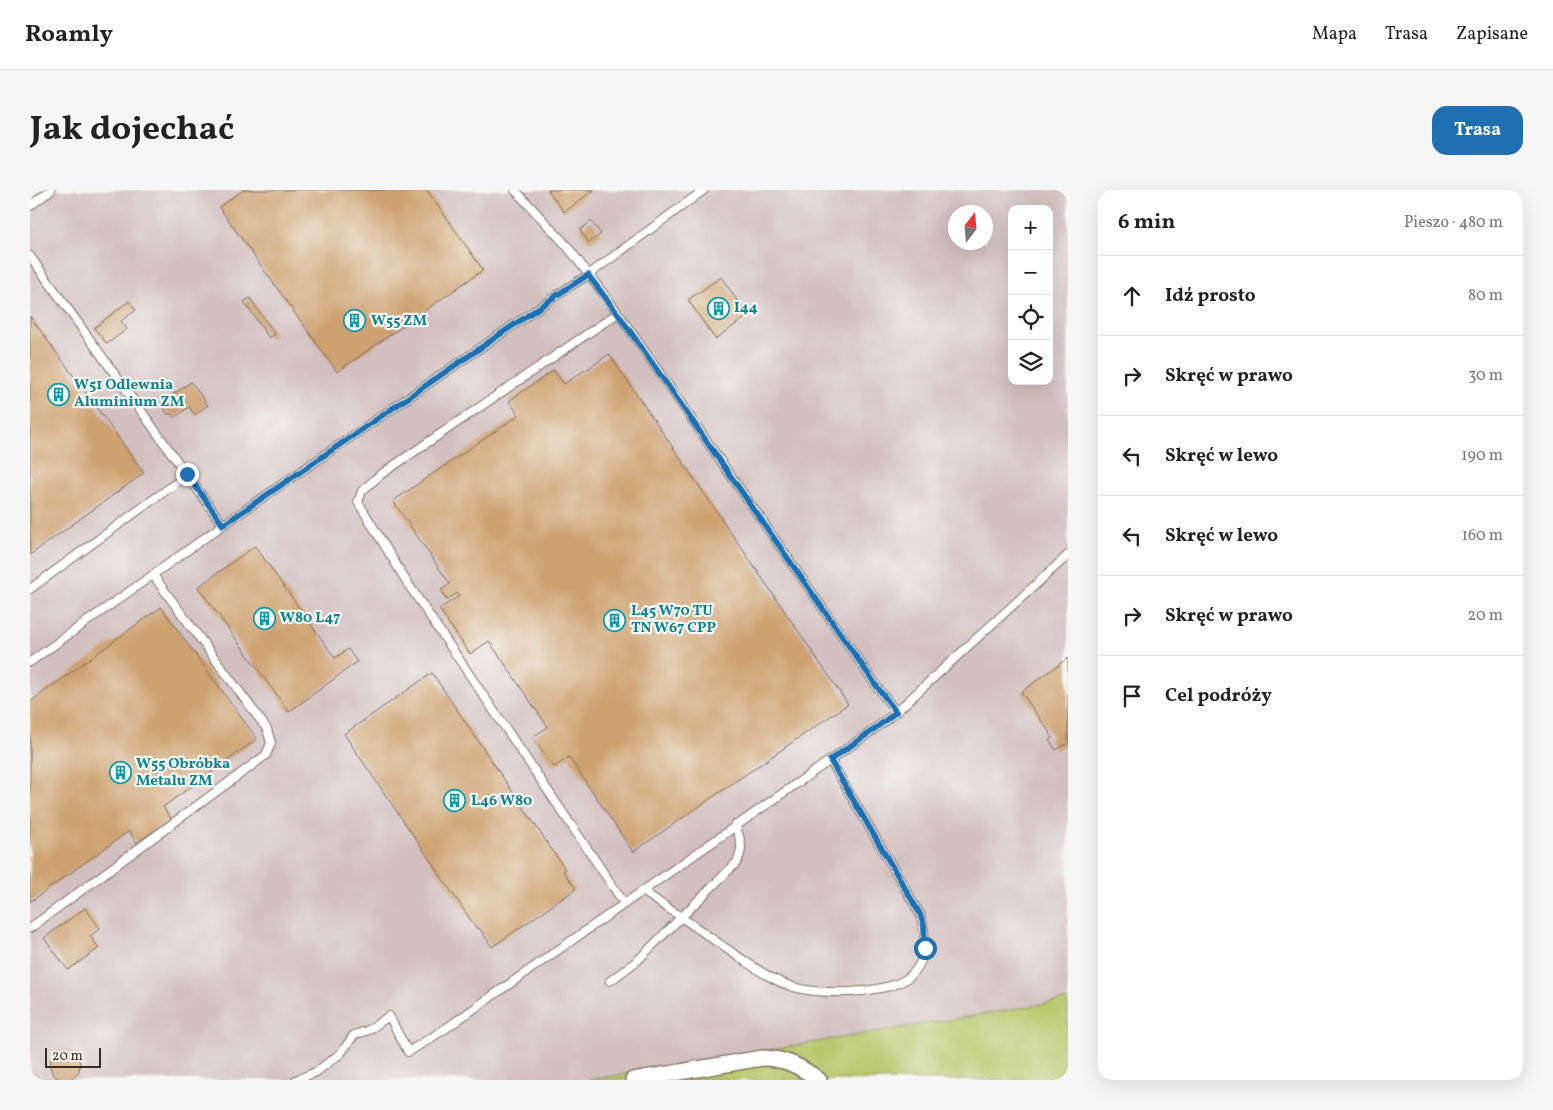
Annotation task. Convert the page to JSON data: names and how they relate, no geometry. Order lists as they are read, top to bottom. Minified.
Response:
{"places":{"building":["I44","W55 ZM","W51 Odlewnia Aluminium ZM","W80 L47","L45 W70 TU TN W67 CPP","W55 Obróbka Metalu ZM","L46 W80"]},"scale_bar":"20 m","north":"top","page":{"header":"Roamly","nav":["Mapa","Trasa","Zapisane"],"title":"Jak dojechać","buttons":"Trasa","heading":["6 min","Pieszo · 480 m"],"map_buttons":["+","−"],"list":[["Idź prosto","80 m"],["Skręć w prawo","30 m"],["Skręć w lewo","190 m"],["Skręć w lewo","160 m"],["Skręć w prawo","20 m"],"Cel podróży"],"scale":"20 m"}}
